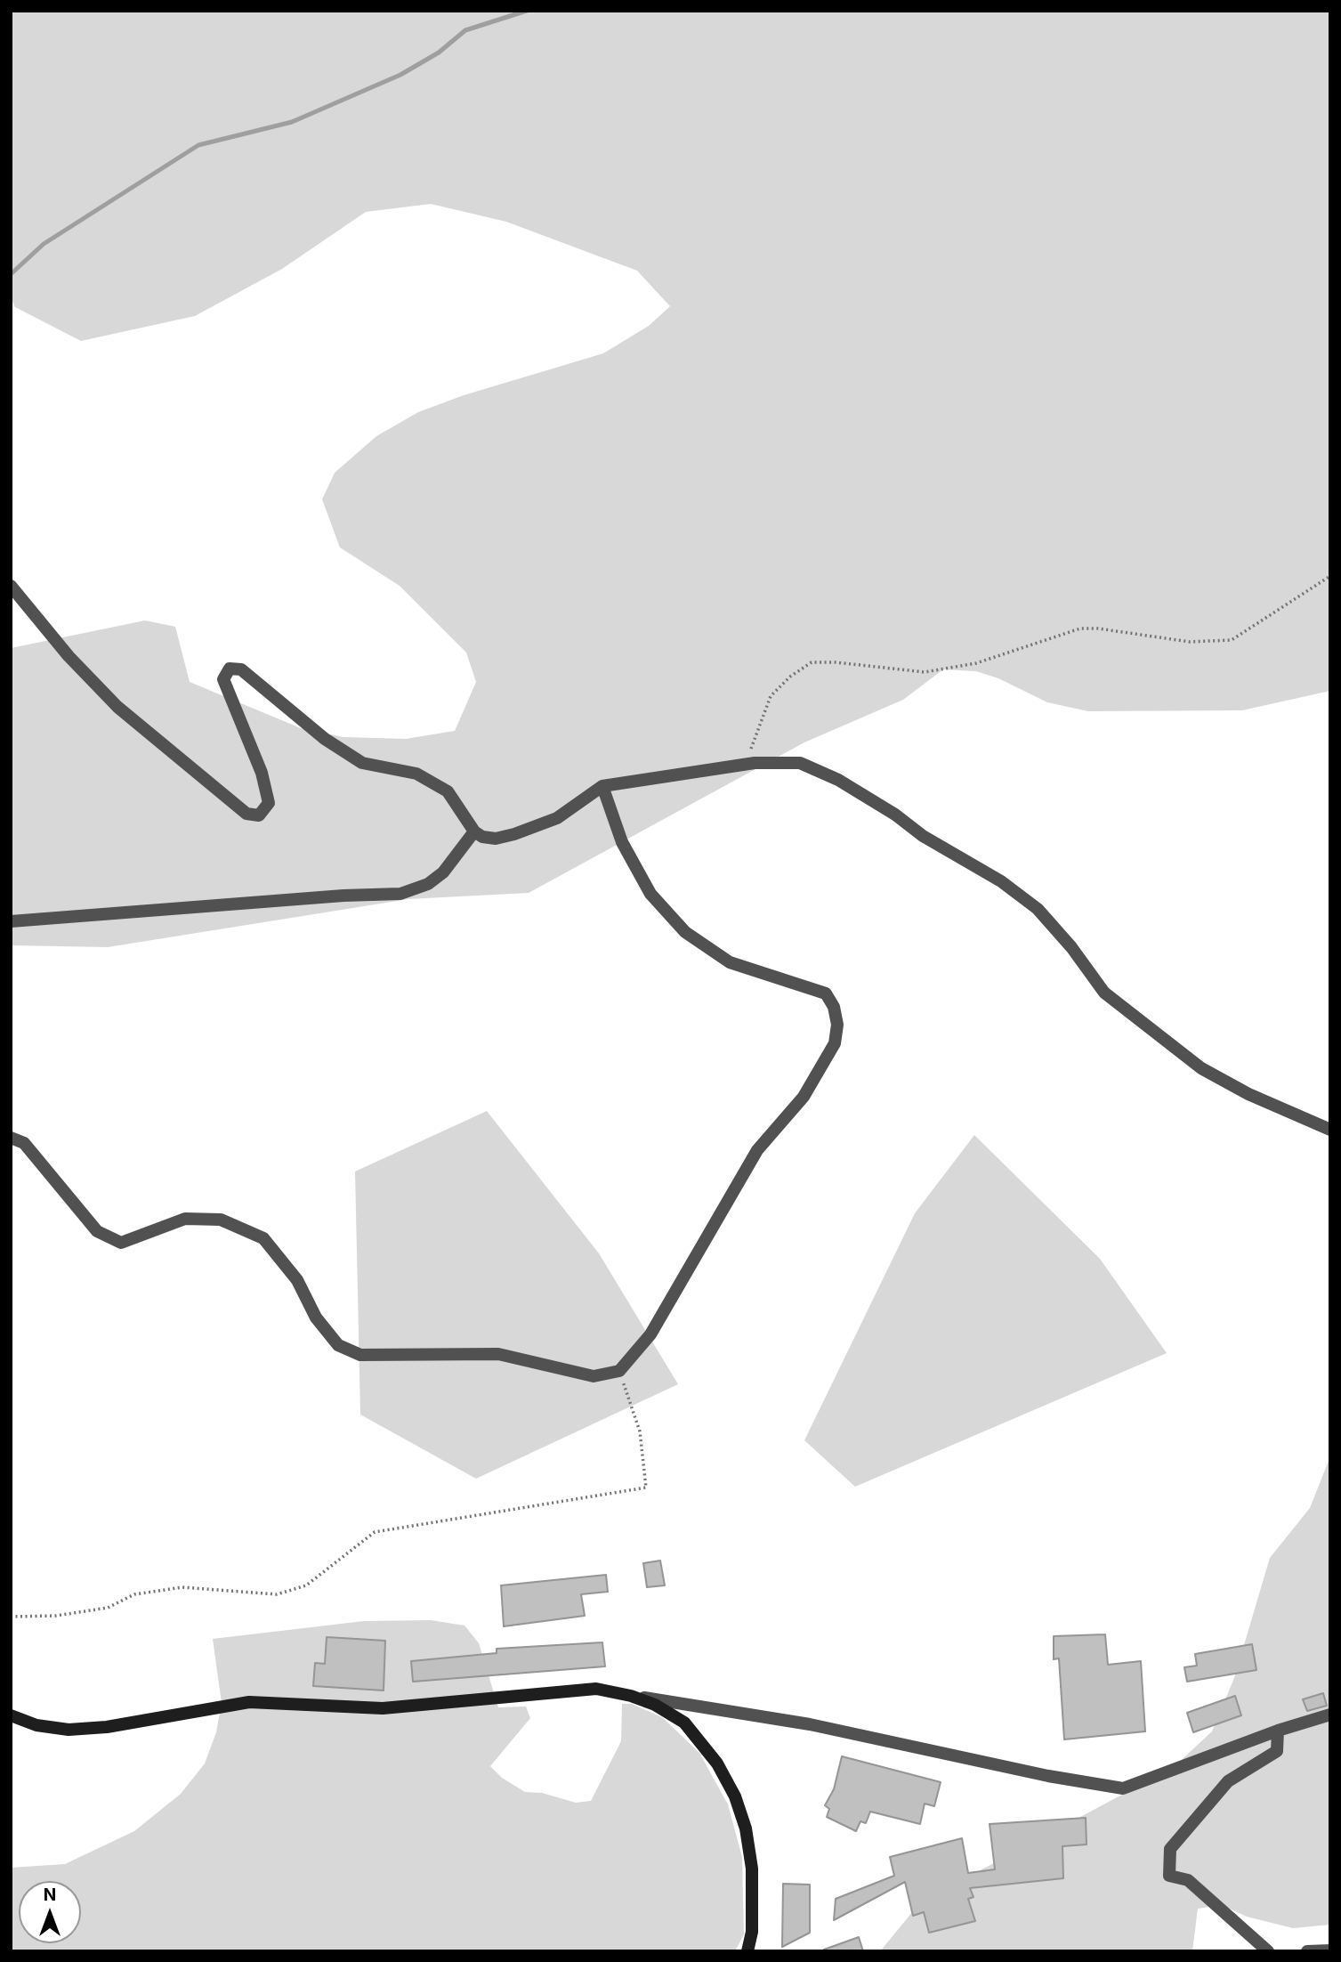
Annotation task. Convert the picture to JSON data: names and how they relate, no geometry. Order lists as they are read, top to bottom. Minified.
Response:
{"north":"top"}
